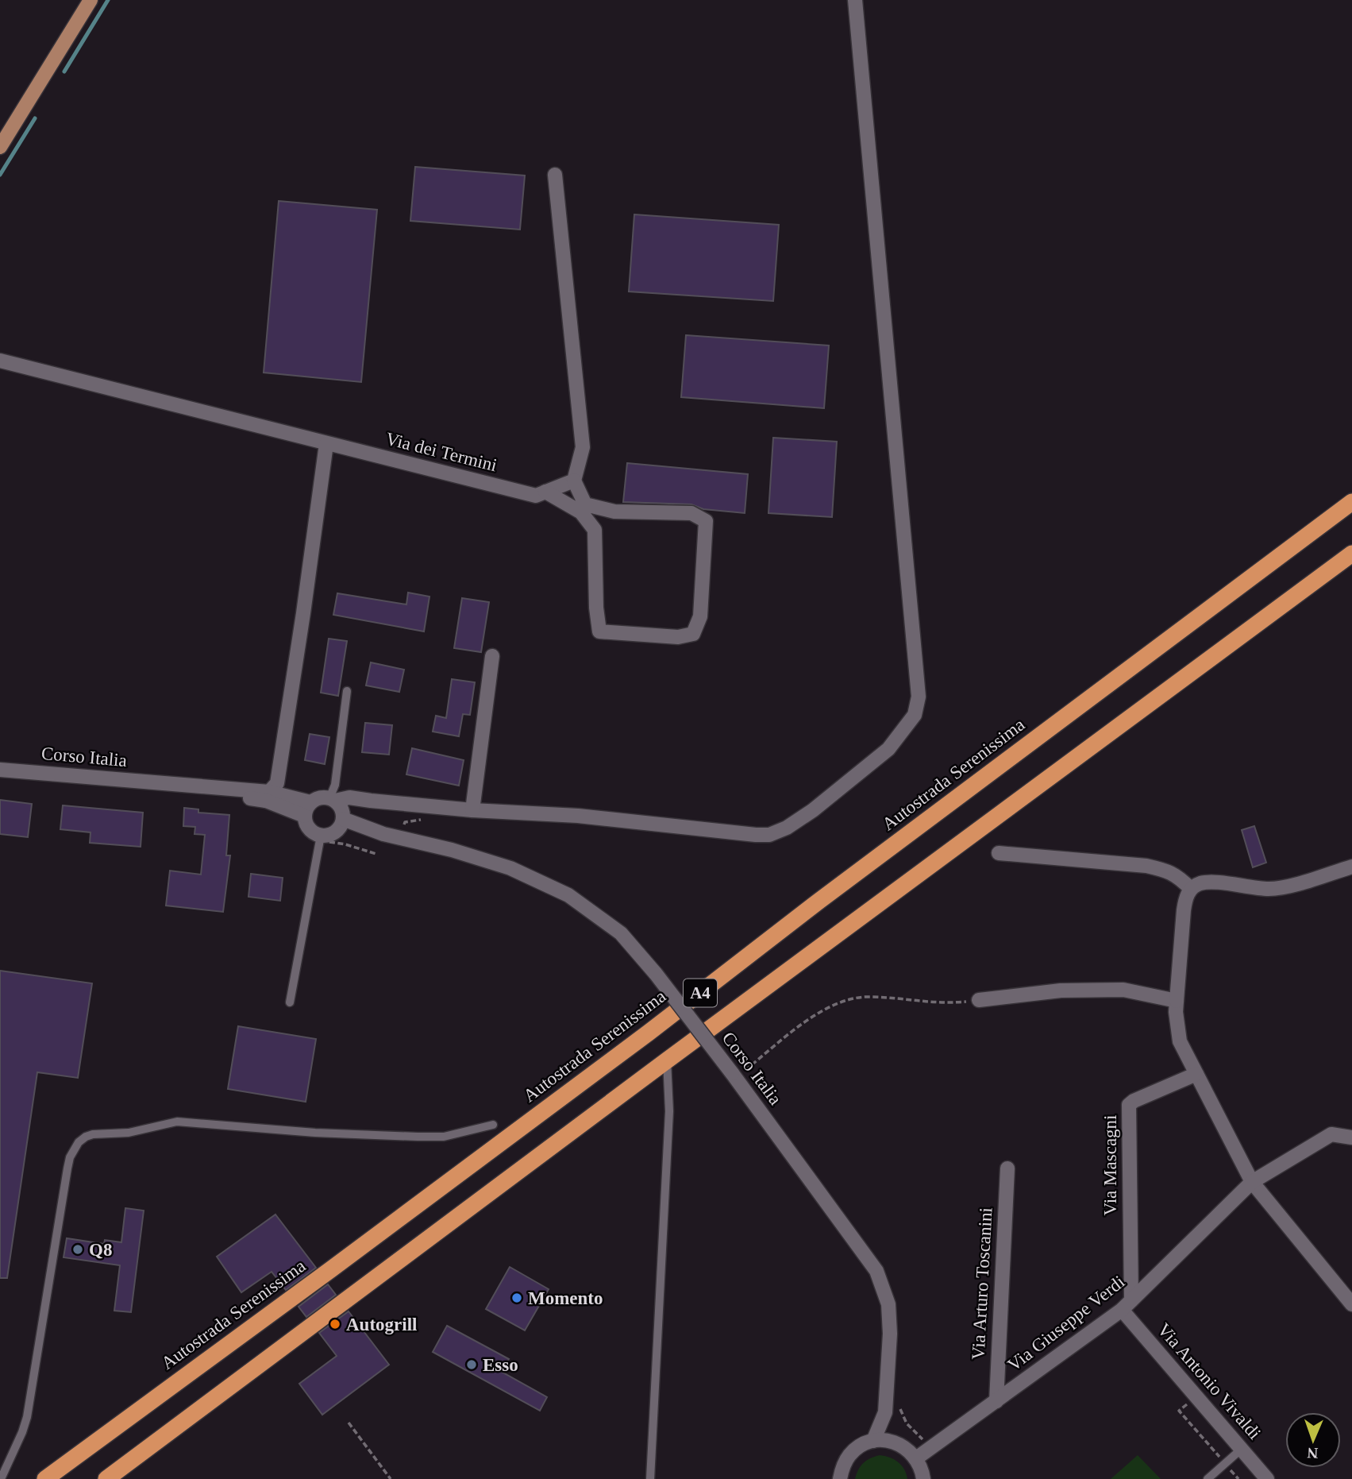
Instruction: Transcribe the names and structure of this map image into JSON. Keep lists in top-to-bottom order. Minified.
{"streets":{"highway":["Autostrada Serenissima","A4"],"street":["Via dei Termini","Corso Italia","Via Mascagni","Via Arturo Toscanini","Via Giuseppe Verdi","Via Antonio Vivaldi"]},"crossings":[["Via Mascagni","Via Giuseppe Verdi"],["Via Mascagni","Via Antonio Vivaldi"],["Via Arturo Toscanini","Via Giuseppe Verdi"],["Via Giuseppe Verdi","Via Antonio Vivaldi"]],"places":["Q8","Momento","Autogrill","Esso"],"north":"bottom"}
